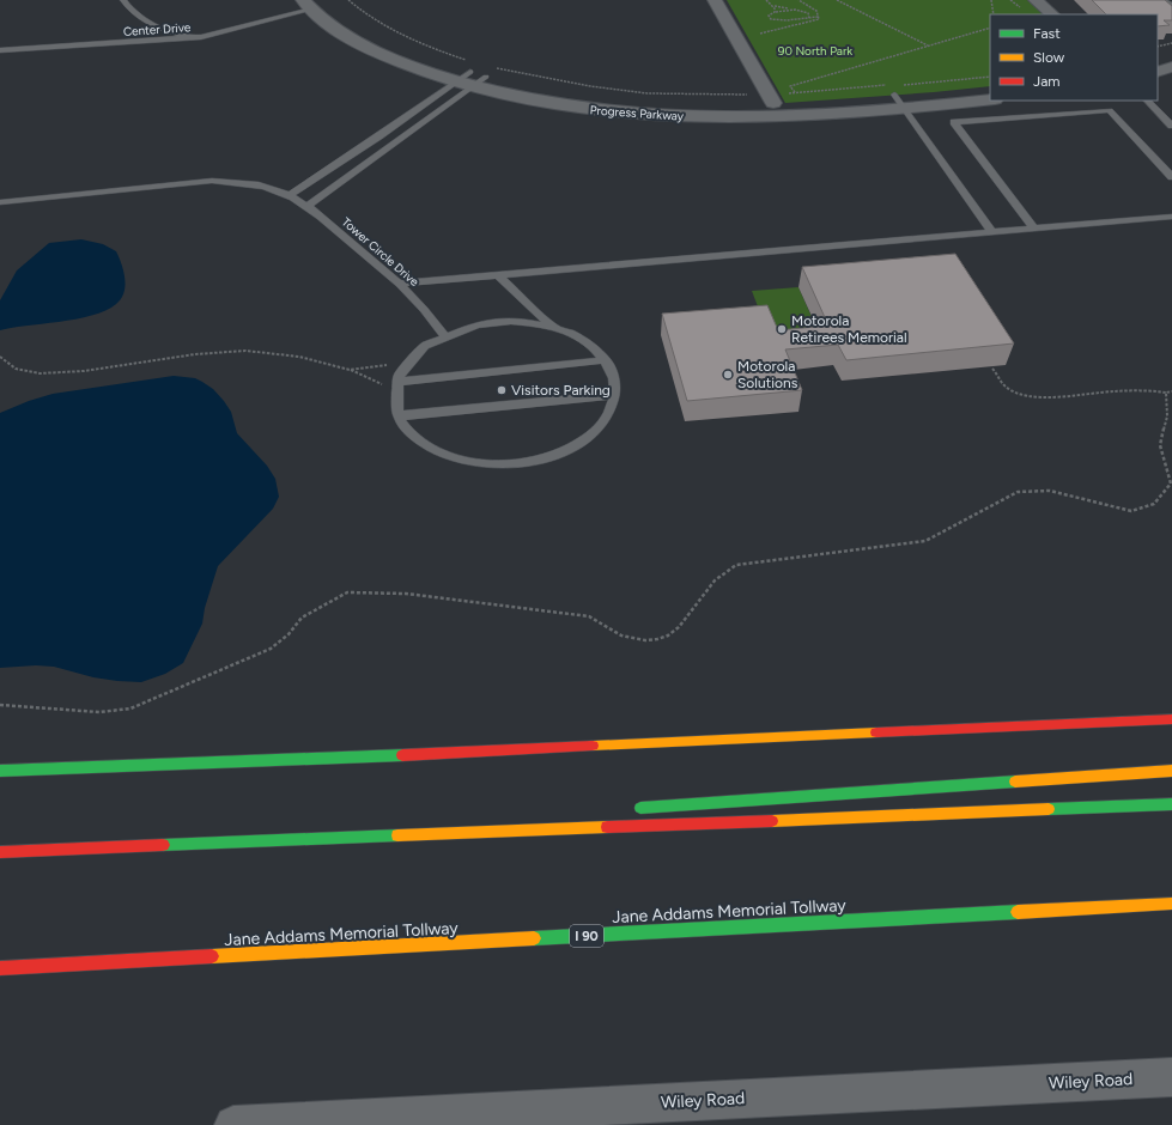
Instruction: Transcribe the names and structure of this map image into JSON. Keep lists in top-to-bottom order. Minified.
{"streets":{"highway":["Jane Addams Memorial Tollway","I 90"],"street":["Progress Parkway","Wiley Road"],"lane":["Center Drive","Tower Circle Drive"]},"crossings":[["Center Drive","Progress Parkway"]],"parks":["90 North Park"],"places":["Motorola Retirees Memorial","Motorola Solutions","Visitors Parking"],"legend":["Fast","Slow","Jam"]}
